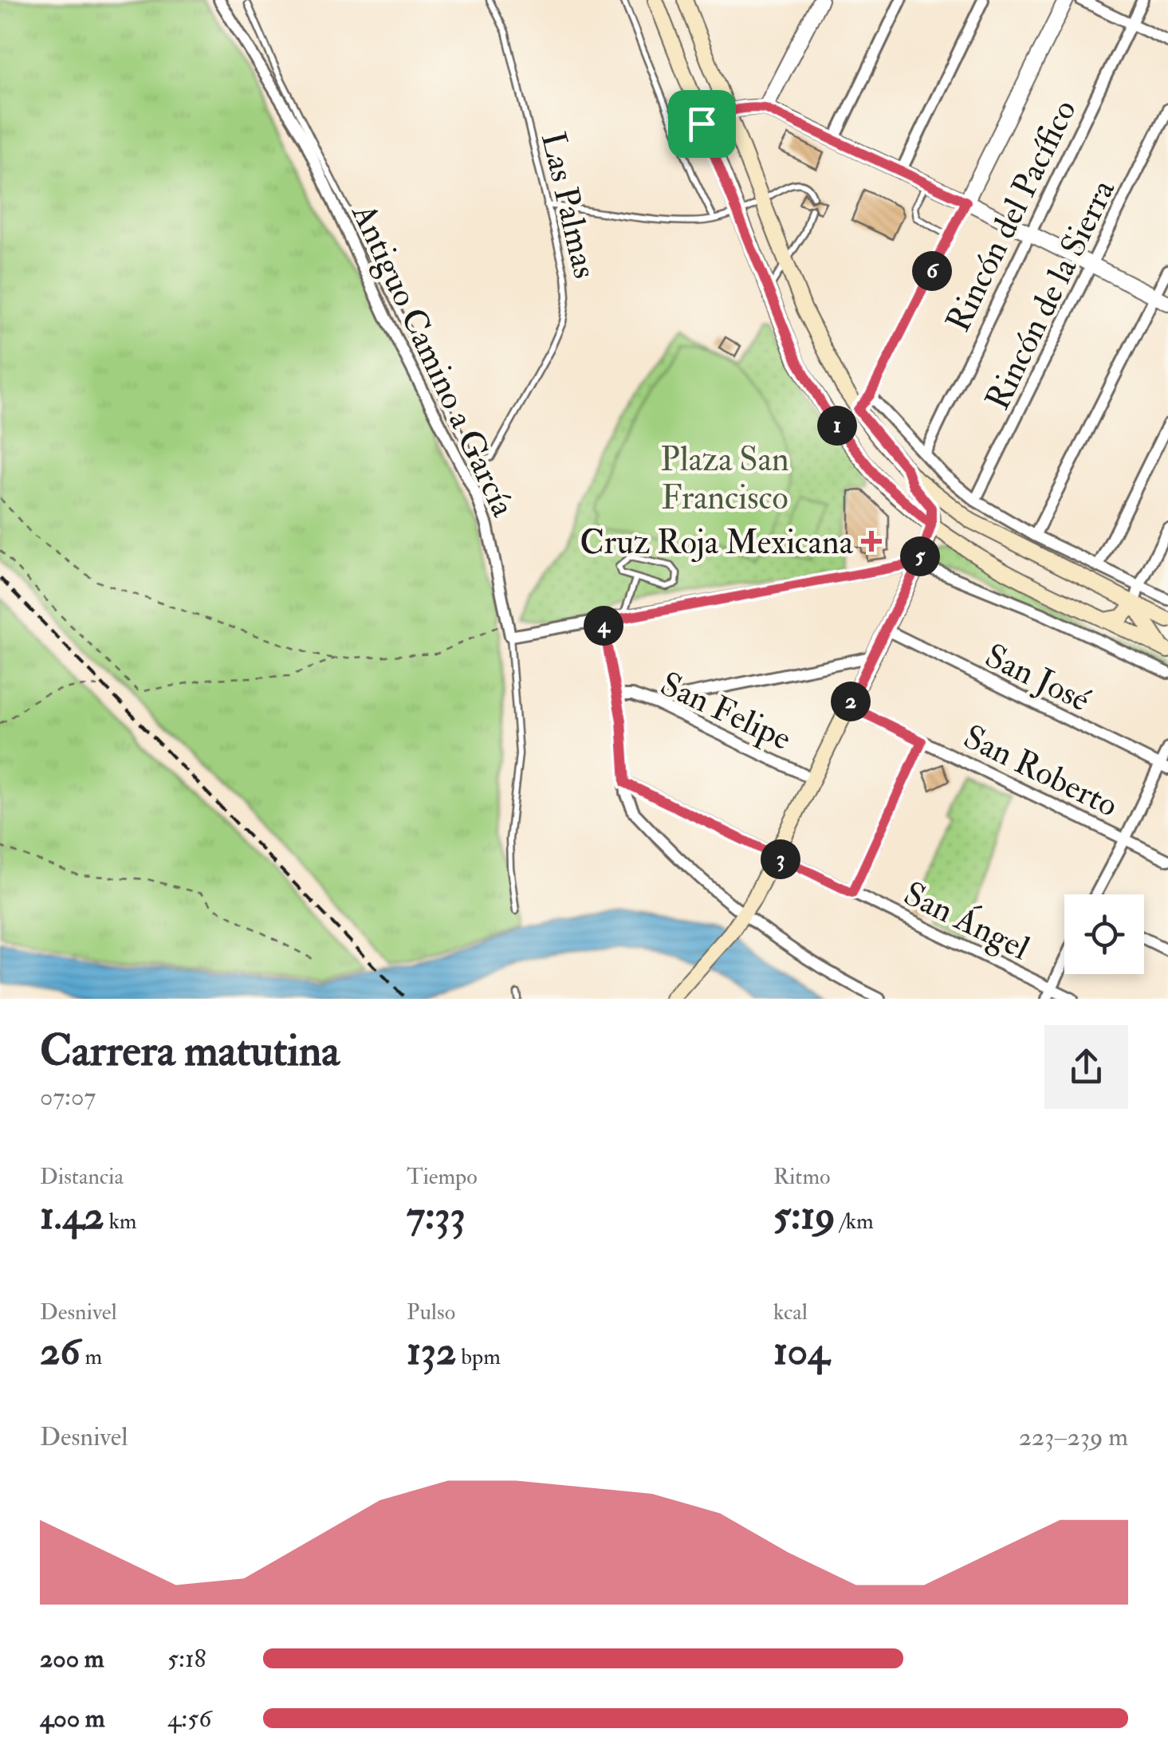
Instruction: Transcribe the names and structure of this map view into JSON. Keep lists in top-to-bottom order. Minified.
{"streets":{"street":["Rincón del Pacífico","Rincón de la Sierra","Antiguo Camino a García","San José","San Felipe","San Roberto","San Ángel"],"lane":["Las Palmas"]},"parks":["Plaza San Francisco"],"places":{"health":["Cruz Roja Mexicana"]},"page":{"pins":["6","1","5","4","2","3"],"heading":["Carrera matutina","07:07"],"stats":[["Distancia","1.42 km"],["Tiempo","7:33"],["Ritmo","5:19 /km"],["Desnivel","26 m"],["Pulso","132 bpm"],["kcal","104"]],"chart":["Desnivel","223–239 m"],"list":[{"name":"200 m","note":"5:18"},{"name":"400 m","note":"4:56"}]}}
